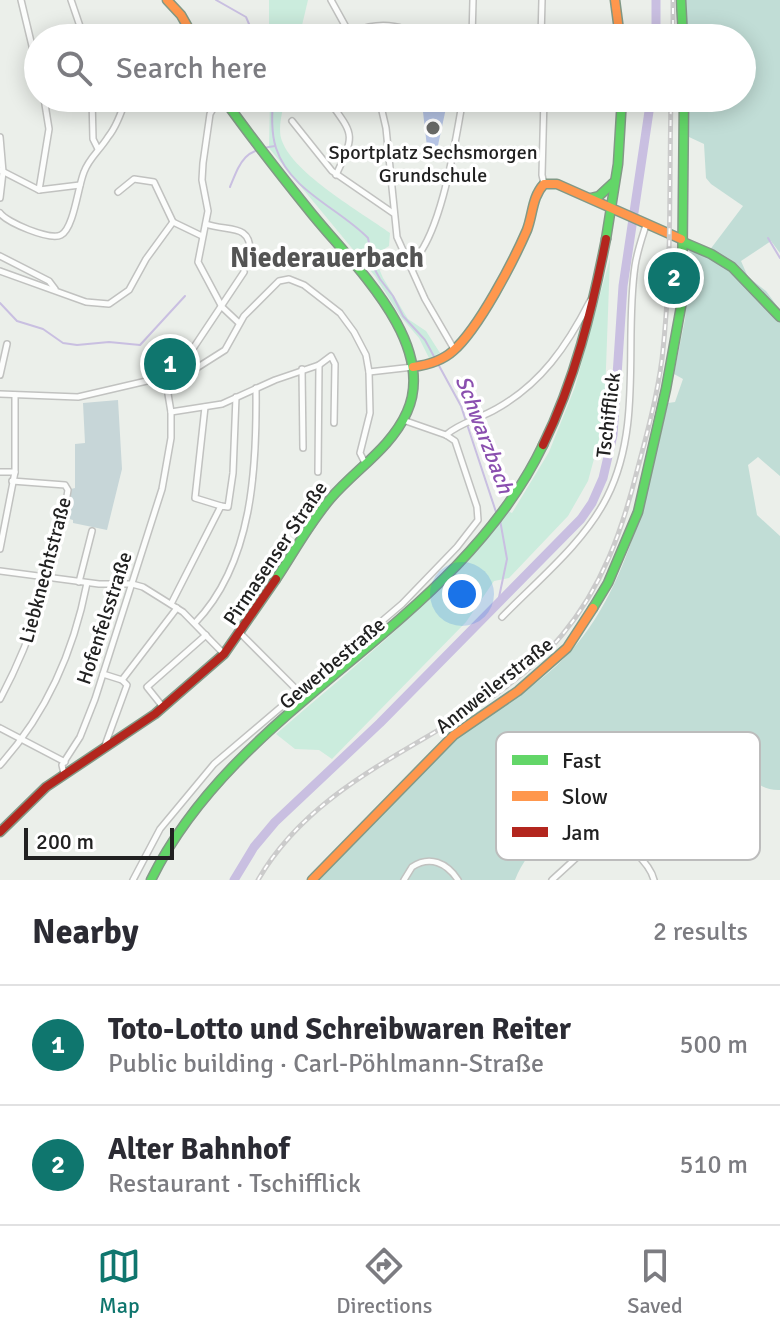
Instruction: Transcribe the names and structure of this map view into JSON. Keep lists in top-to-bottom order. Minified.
{"streets":{"main road":["Pirmasenser Straße","Annweilerstraße"],"street":["Tschifflick","Liebknechtstraße","Hofenfelsstraße","Gewerbestraße"]},"crossings":[["Pirmasenser Straße","Hofenfelsstraße"]],"districts":["Niederauerbach"],"water":["Schwarzbach"],"places":["Sportplatz Sechsmorgen Grundschule"],"legend":["Fast","Slow","Jam"],"scale_bar":"200 m","page":{"search":"Search here","pins":["2","1"],"scale":"200 m","heading":["Nearby","2 results"],"list":[{"mark":"1","name":"Toto-Lotto und Schreibwaren Reiter","note":"Public building · Carl-Pöhlmann-Straße","value":"500 m"},{"mark":"2","name":"Alter Bahnhof","note":"Restaurant · Tschifflick","value":"510 m"}],"nav":["Map","Directions","Saved"]}}
